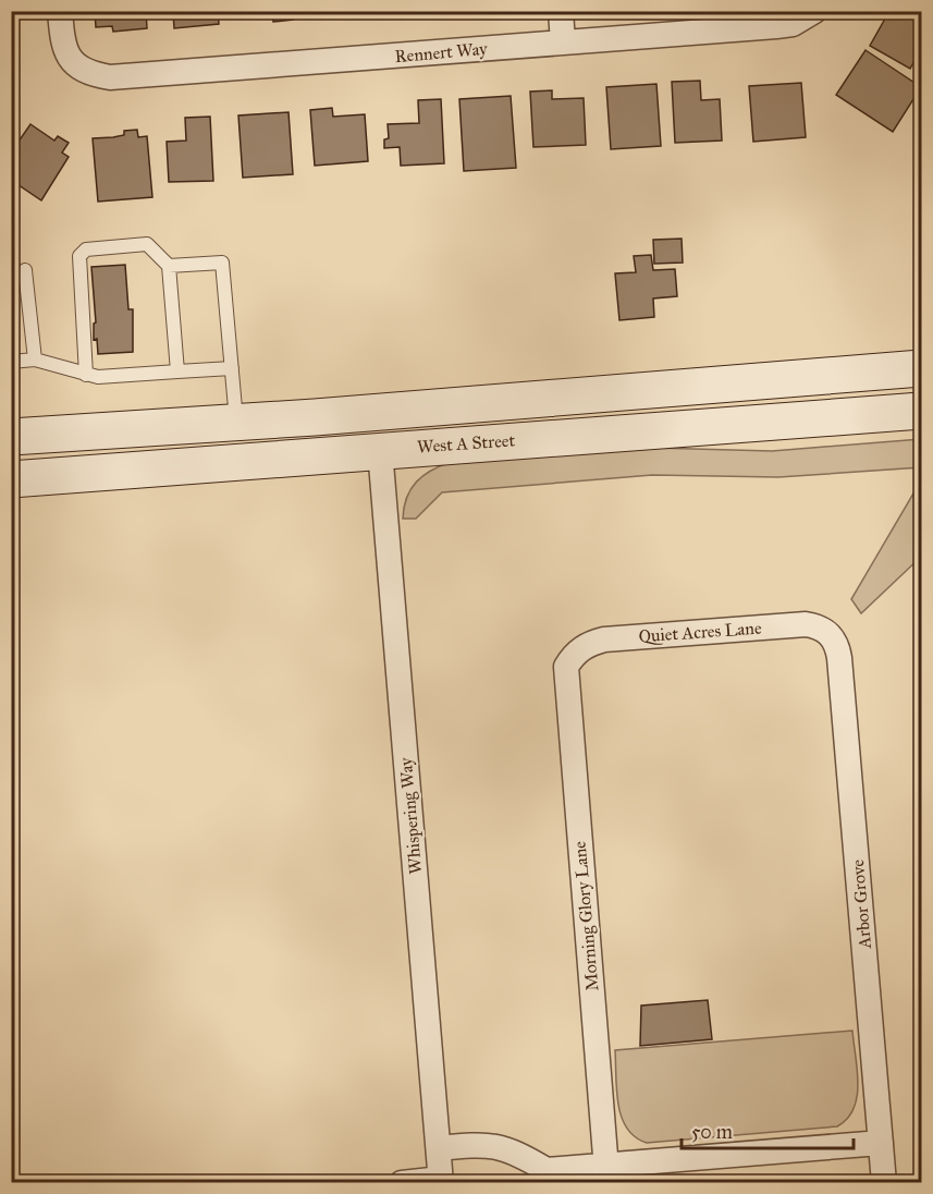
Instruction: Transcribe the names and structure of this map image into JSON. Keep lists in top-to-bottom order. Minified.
{"streets":{"main road":["West A Street"],"street":["Rennert Way","Quiet Acres Lane","Whispering Way","Arbor Grove","Morning Glory Lane"]},"crossings":[["West A Street","Whispering Way"],["Quiet Acres Lane","Arbor Grove"],["Quiet Acres Lane","Morning Glory Lane"]],"scale_bar":"50 m"}
